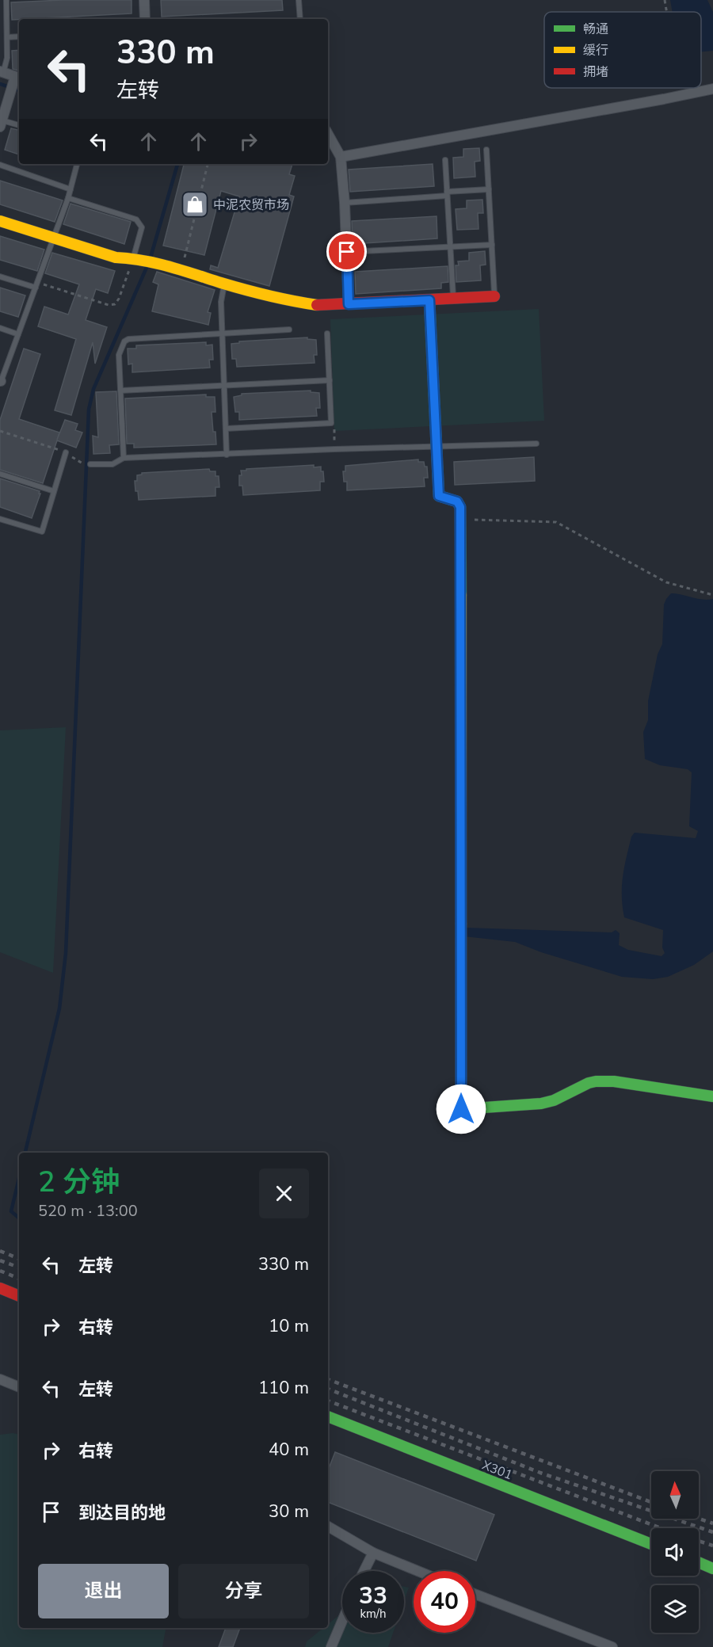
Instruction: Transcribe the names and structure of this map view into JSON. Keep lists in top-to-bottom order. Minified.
{"streets":{"street":["X301"]},"places":{"shop":["中泥农贸市场"]},"legend":["畅通","缓行","拥堵"],"north":"top","page":{"turn":["330 m","左转"],"heading":["2 分钟","520 m · 13:00"],"list":[{"name":"左转","value":"330 m"},{"name":"右转","value":"10 m"},{"name":"左转","value":"110 m"},{"name":"右转","value":"40 m"},{"name":"到达目的地","value":"30 m"}],"buttons":["退出","分享"],"speed":"33 km/h","limit":"40"}}
